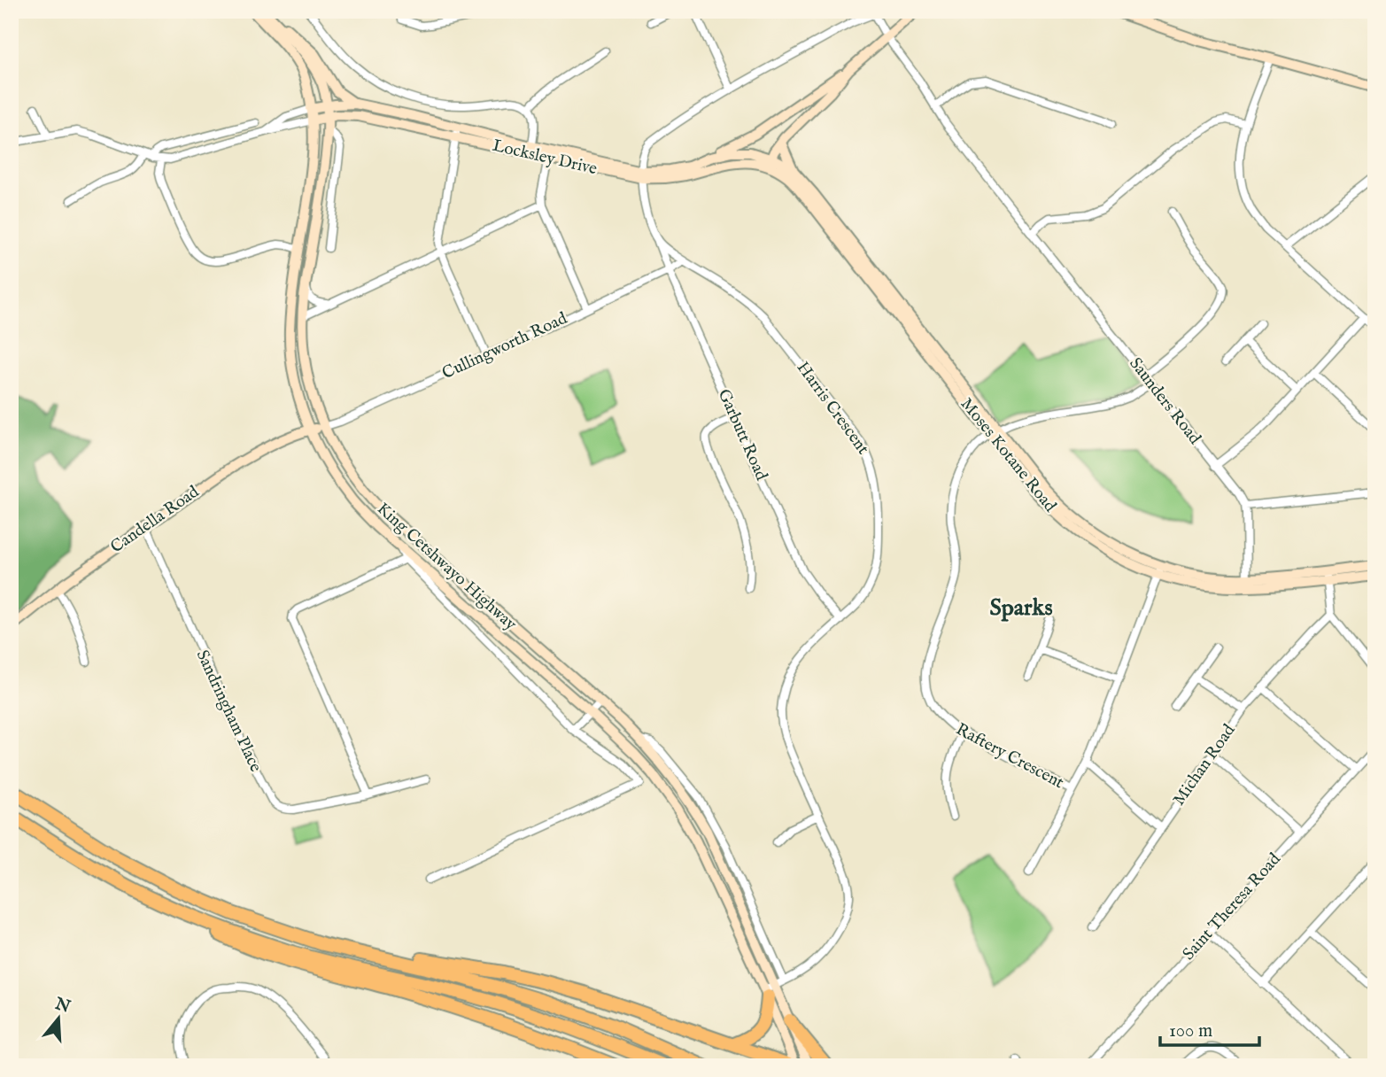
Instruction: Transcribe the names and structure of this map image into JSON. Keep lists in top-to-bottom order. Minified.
{"streets":{"street":["Locksley Drive","Cullingworth Road","Saunders Road","Harris Crescent","Garbutt Road","Moses Kotane Road","Candella Road","King Cetshwayo Highway","Sandringham Place","Raftery Crescent","Michan Road","Saint Theresa Road"]},"crossings":[["Locksley Drive","Moses Kotane Road"],["Locksley Drive","King Cetshwayo Highway"],["Cullingworth Road","Harris Crescent"],["Cullingworth Road","Garbutt Road"],["Cullingworth Road","Candella Road"],["Cullingworth Road","King Cetshwayo Highway"],["Saunders Road","Raftery Crescent"],["Harris Crescent","Garbutt Road"],["Harris Crescent","King Cetshwayo Highway"],["Moses Kotane Road","Raftery Crescent"],["Candella Road","King Cetshwayo Highway"],["Candella Road","Sandringham Place"]],"districts":["Sparks"],"scale_bar":"100 m","north":"top"}
